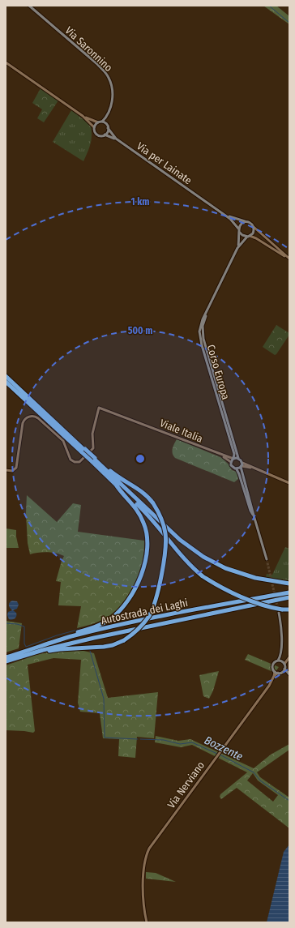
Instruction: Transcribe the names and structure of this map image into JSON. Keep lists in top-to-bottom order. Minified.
{"streets":{"highway":["Autostrada dei Laghi"],"main road":["Via Saronnino","Via per Lainate","Corso Europa"],"street":["Viale Italia","Via Nerviano"]},"crossings":[["Via Saronnino","Via per Lainate"],["Corso Europa","Viale Italia"]],"water":["Bozzente"],"rings":["1 km","500 m"]}
